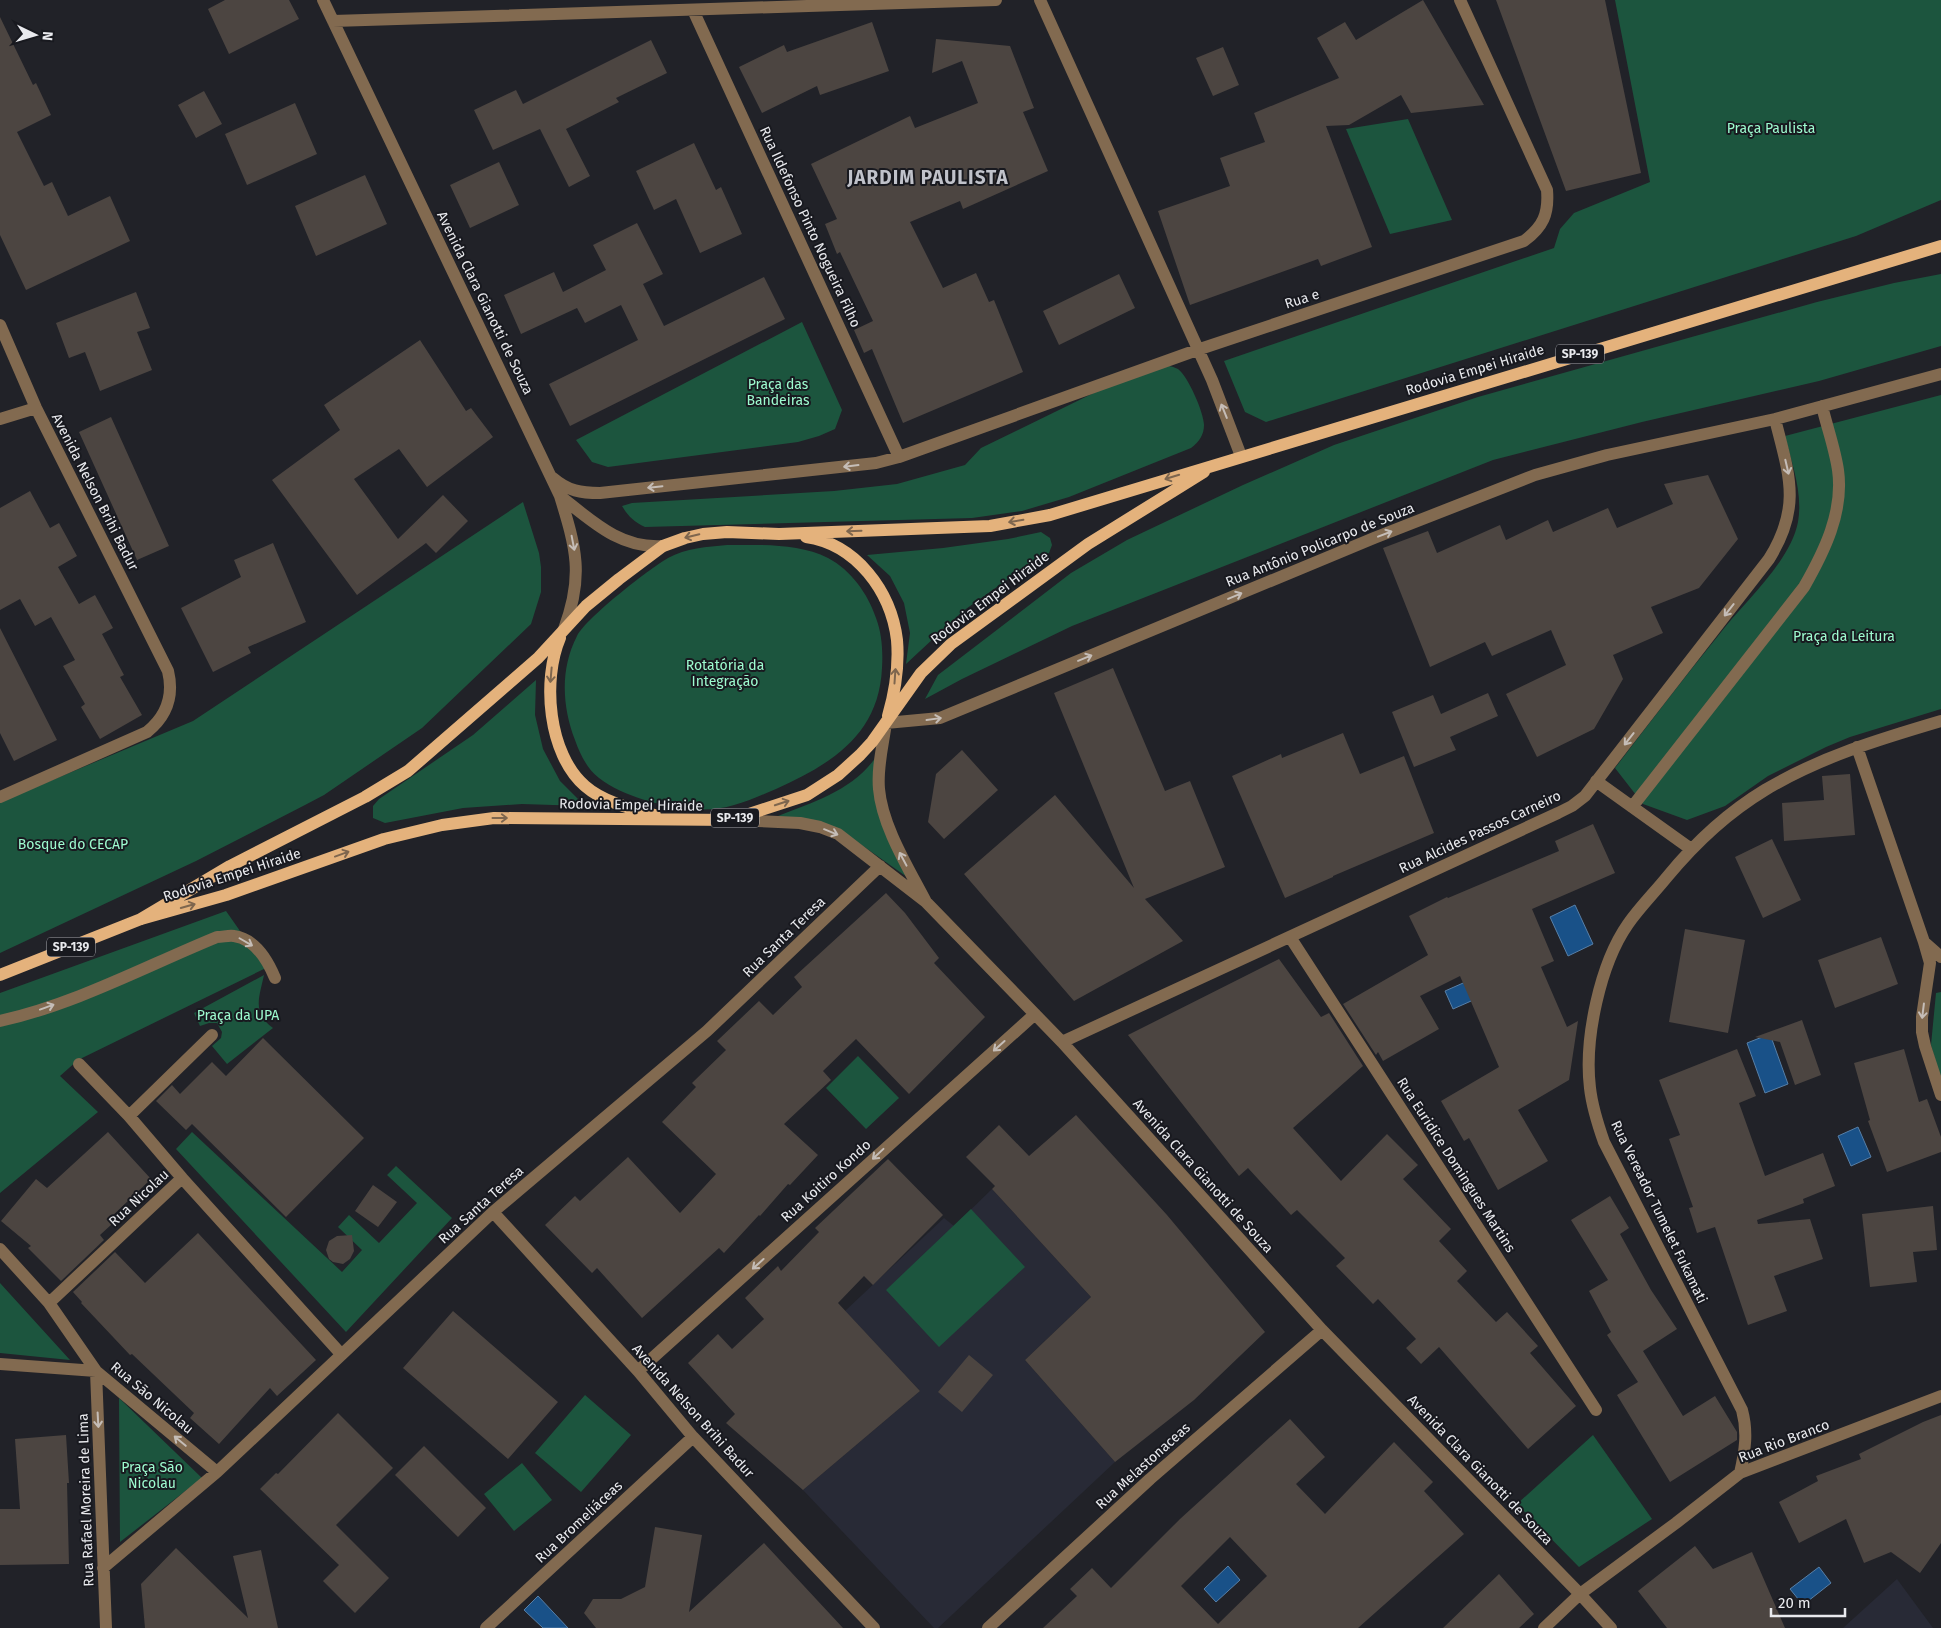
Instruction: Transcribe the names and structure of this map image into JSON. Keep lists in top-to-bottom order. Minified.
{"streets":{"main road":["SP-139","Rodovia Empei Hiraide"],"street":["Rua Ildefonso Pinto Nogueira Filho","Rua e","Avenida Clara Gianotti de Souza","Avenida Nelson Brihi Badur","Rua Antônio Policarpo de Souza","Rua Alcides Passos Carneiro","Rua Santa Teresa","Rua Euridice Domingues Martins","Rua Koitiro Kondo","Rua Nicolau","Rua Vereador Tumelet Fukamati","Rua São Nicolau","Rua Rio Branco","Rua Melastonaceas","Rua Rafael Moreira de Lima","Rua Bromeliáceas"]},"crossings":[["Rua Ildefonso Pinto Nogueira Filho","Rua e"],["Rua e","Avenida Clara Gianotti de Souza"],["Avenida Clara Gianotti de Souza","Rodovia Empei Hiraide"],["Avenida Clara Gianotti de Souza","Rua Alcides Passos Carneiro"],["Avenida Clara Gianotti de Souza","Rua Santa Teresa"],["Avenida Clara Gianotti de Souza","Rua Koitiro Kondo"],["Avenida Clara Gianotti de Souza","Rua Rio Branco"],["Avenida Clara Gianotti de Souza","Rua Melastonaceas"],["Rodovia Empei Hiraide","Rua Antônio Policarpo de Souza"],["Avenida Nelson Brihi Badur","Rua Santa Teresa"],["Avenida Nelson Brihi Badur","Rua Koitiro Kondo"],["Avenida Nelson Brihi Badur","Rua Bromeliáceas"],["Rua Antônio Policarpo de Souza","Rua Alcides Passos Carneiro"],["Rua Alcides Passos Carneiro","Rua Euridice Domingues Martins"],["Rua Santa Teresa","Rua Nicolau"],["Rua Santa Teresa","Rua São Nicolau"],["Rua Santa Teresa","Rua Rafael Moreira de Lima"],["Rua Vereador Tumelet Fukamati","Rua Rio Branco"],["Rua São Nicolau","Rua Rafael Moreira de Lima"]],"one_way":["Rua Antônio Policarpo de Souza","Rua Koitiro Kondo","Rua São Nicolau","Rua Rafael Moreira de Lima"],"districts":["JARDIM PAULISTA"],"parks":["Praça Paulista","Praça das Bandeiras","Praça da Leitura","Rotatória da Integração","Bosque do CECAP","Praça da UPA","Praça São Nicolau"],"scale_bar":"20 m","north":"right"}
